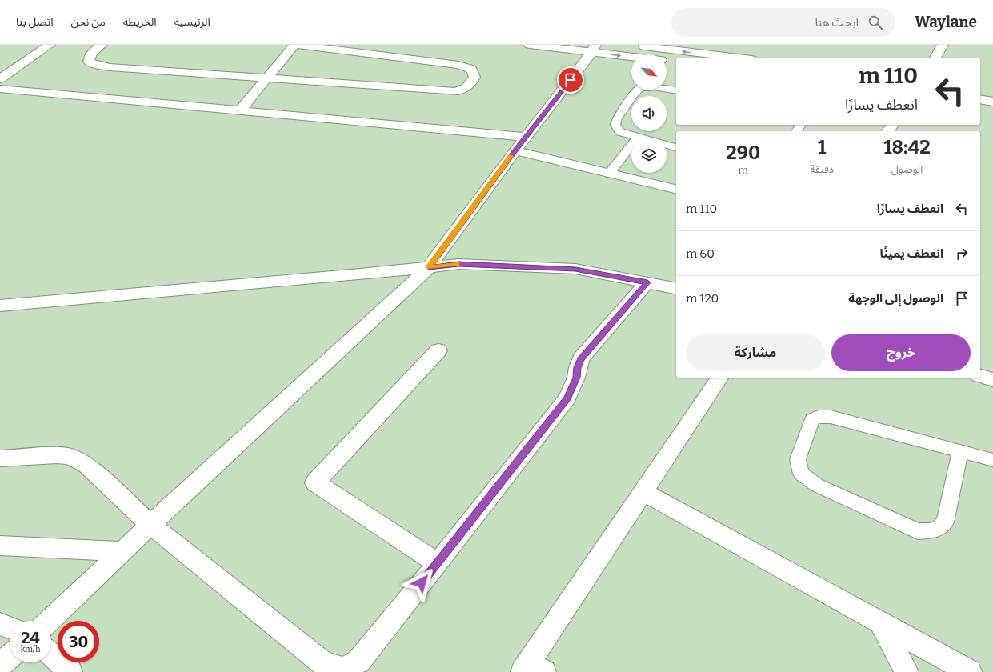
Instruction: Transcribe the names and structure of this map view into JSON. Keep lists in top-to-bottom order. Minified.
{"north":"bottom right","page":{"header":"Waylane","search":"ابحث هنا","nav":["الرئيسية","الخريطة","من نحن","اتصل بنا"],"turn":["110 m","انعطف يسارًا"],"eta":["18:42","الوصول","1","دقيقة","290","m"],"list":[{"name":"انعطف يسارًا","value":"110 m"},{"name":"انعطف يمينًا","value":"60 m"},{"name":"الوصول إلى الوجهة","value":"120 m"}],"buttons":["خروج","مشاركة"],"speed":"24 km/h","limit":"30"}}
